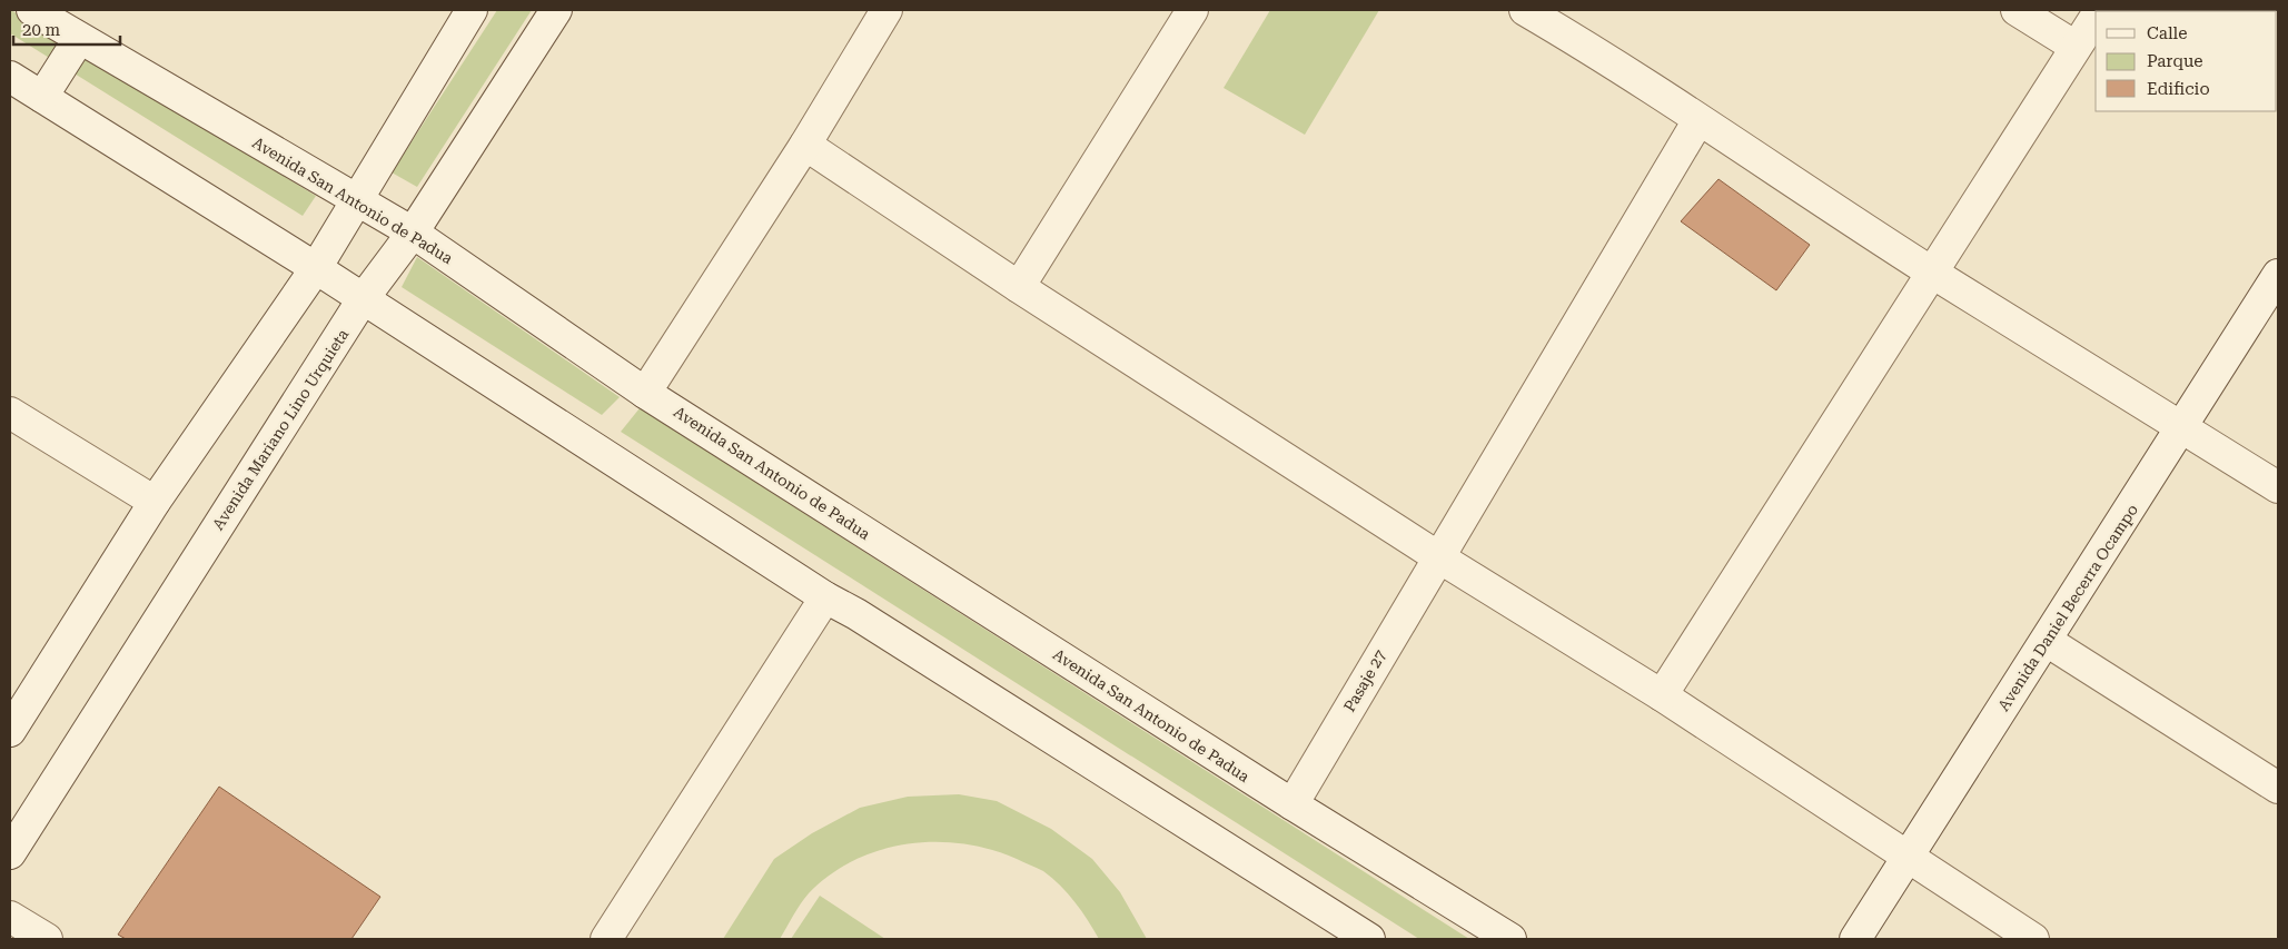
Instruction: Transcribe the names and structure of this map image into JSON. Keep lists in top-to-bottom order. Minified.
{"streets":{"street":["Avenida San Antonio de Padua","Avenida Mariano Lino Urquieta","Avenida Daniel Becerra Ocampo","Pasaje 27"]},"crossings":[["Avenida San Antonio de Padua","Avenida Mariano Lino Urquieta"],["Avenida San Antonio de Padua","Pasaje 27"]],"legend":["Calle","Parque","Edificio"],"scale_bar":"20 m"}
